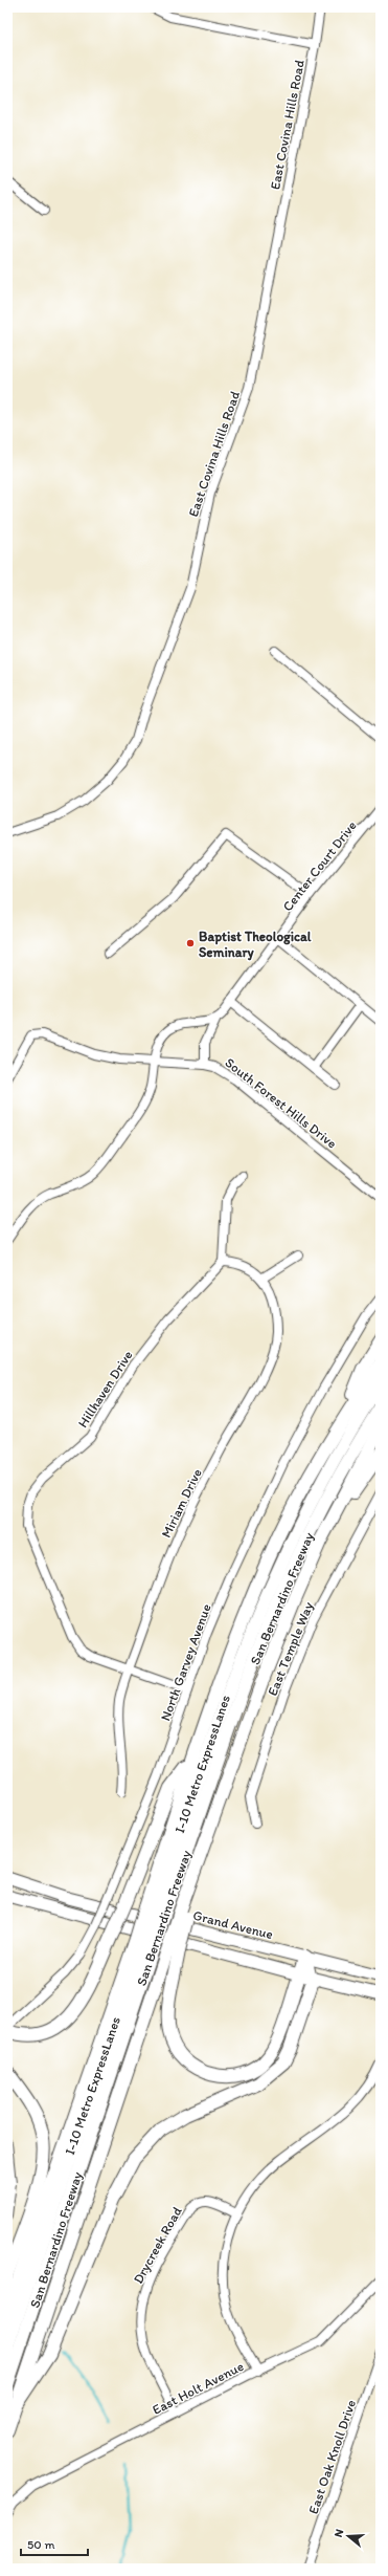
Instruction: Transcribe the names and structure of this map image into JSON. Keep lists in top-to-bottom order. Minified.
{"streets":{"highway":["San Bernardino Freeway","I-10 Metro ExpressLanes"],"main road":["Grand Avenue"],"street":["East Covina Hills Road","Center Court Drive","South Forest Hills Drive","Hillhaven Drive","Miriam Drive","East Temple Way","North Garvey Avenue","Drycreek Road","East Holt Avenue","East Oak Knoll Drive"]},"crossings":[["Center Court Drive","South Forest Hills Drive"],["Hillhaven Drive","Miriam Drive"],["Hillhaven Drive","North Garvey Avenue"],["San Bernardino Freeway","I-10 Metro ExpressLanes"],["Drycreek Road","East Holt Avenue"]],"places":["Baptist Theological Seminary"],"scale_bar":"50 m","north":"left"}
